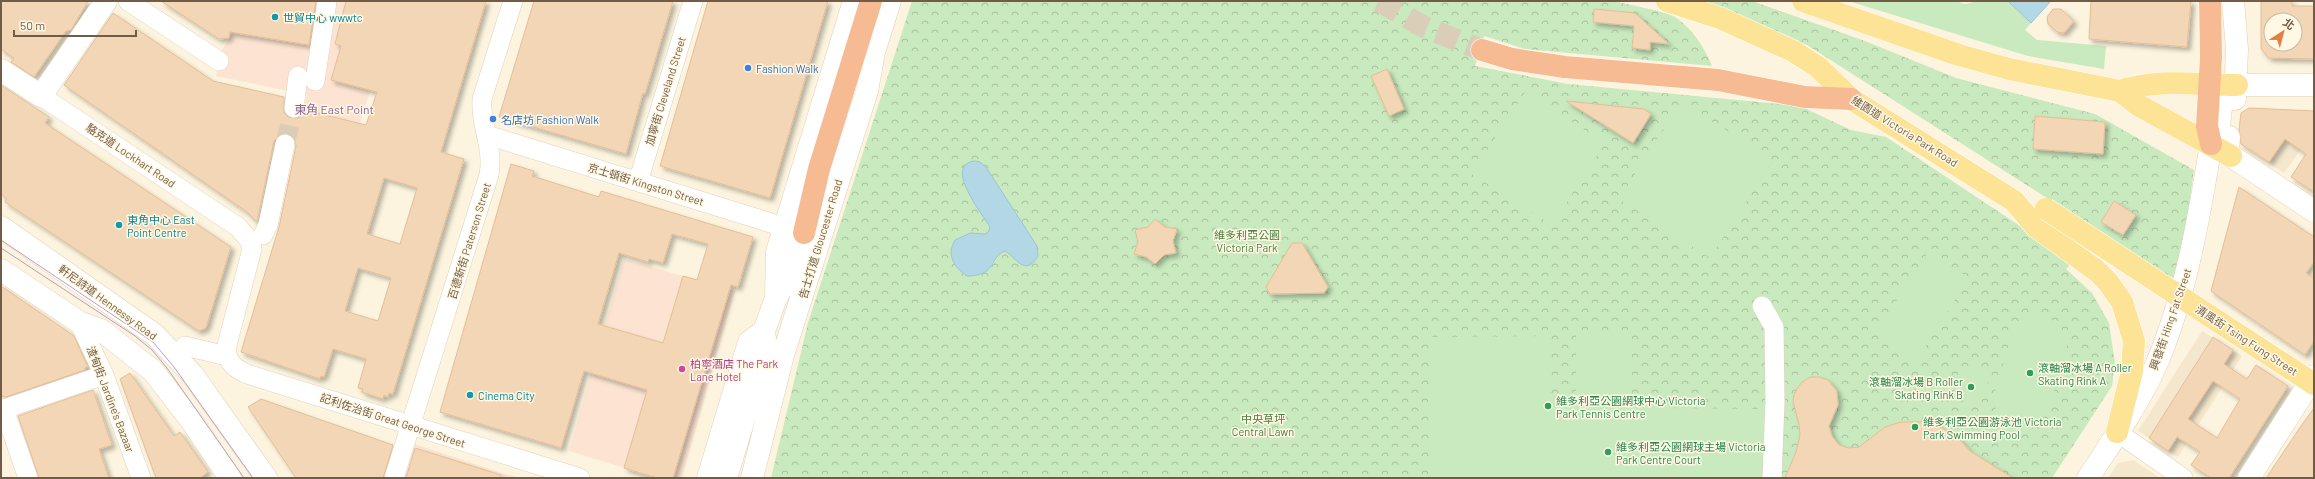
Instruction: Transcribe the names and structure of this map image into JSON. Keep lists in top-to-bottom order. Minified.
{"streets":{"main road":["維園道 Victoria Park Road","駱克道 Lockhart Road","告士打道 Gloucester Road","軒尼詩道 Hennessy Road","興發街 Hing Fat Street","清風街 Tsing Fung Street"],"street":["加寧街 Cleveland Street","京士頓街 Kingston Street","百德新街 Paterson Street","渣甸街 Jardine's Bazaar","記利佐治街 Great George Street"]},"crossings":[["加寧街 Cleveland Street","京士頓街 Kingston Street"],["駱克道 Lockhart Road","記利佐治街 Great George Street"],["京士頓街 Kingston Street","告士打道 Gloucester Road"],["京士頓街 Kingston Street","百德新街 Paterson Street"],["百德新街 Paterson Street","記利佐治街 Great George Street"],["興發街 Hing Fat Street","清風街 Tsing Fung Street"]],"districts":["東角 East Point"],"parks":["維多利亞公園 Victoria Park","中央草坪 Central Lawn"],"places":["世貿中心 wwwtc","Fashion Walk","名店坊 Fashion Walk","東角中心 East Point Centre","柏寧酒店 The Park Lane Hotel","滾軸溜冰場 A Roller Skating Rink A","滾軸溜冰場 B Roller Skating Rink B","Cinema City","維多利亞公園網球中心 Victoria Park Tennis Centre","維多利亞公園游泳池 Victoria Park Swimming Pool","維多利亞公園網球主場 Victoria Park Centre Court"],"scale_bar":"50 m","north":"top right"}
